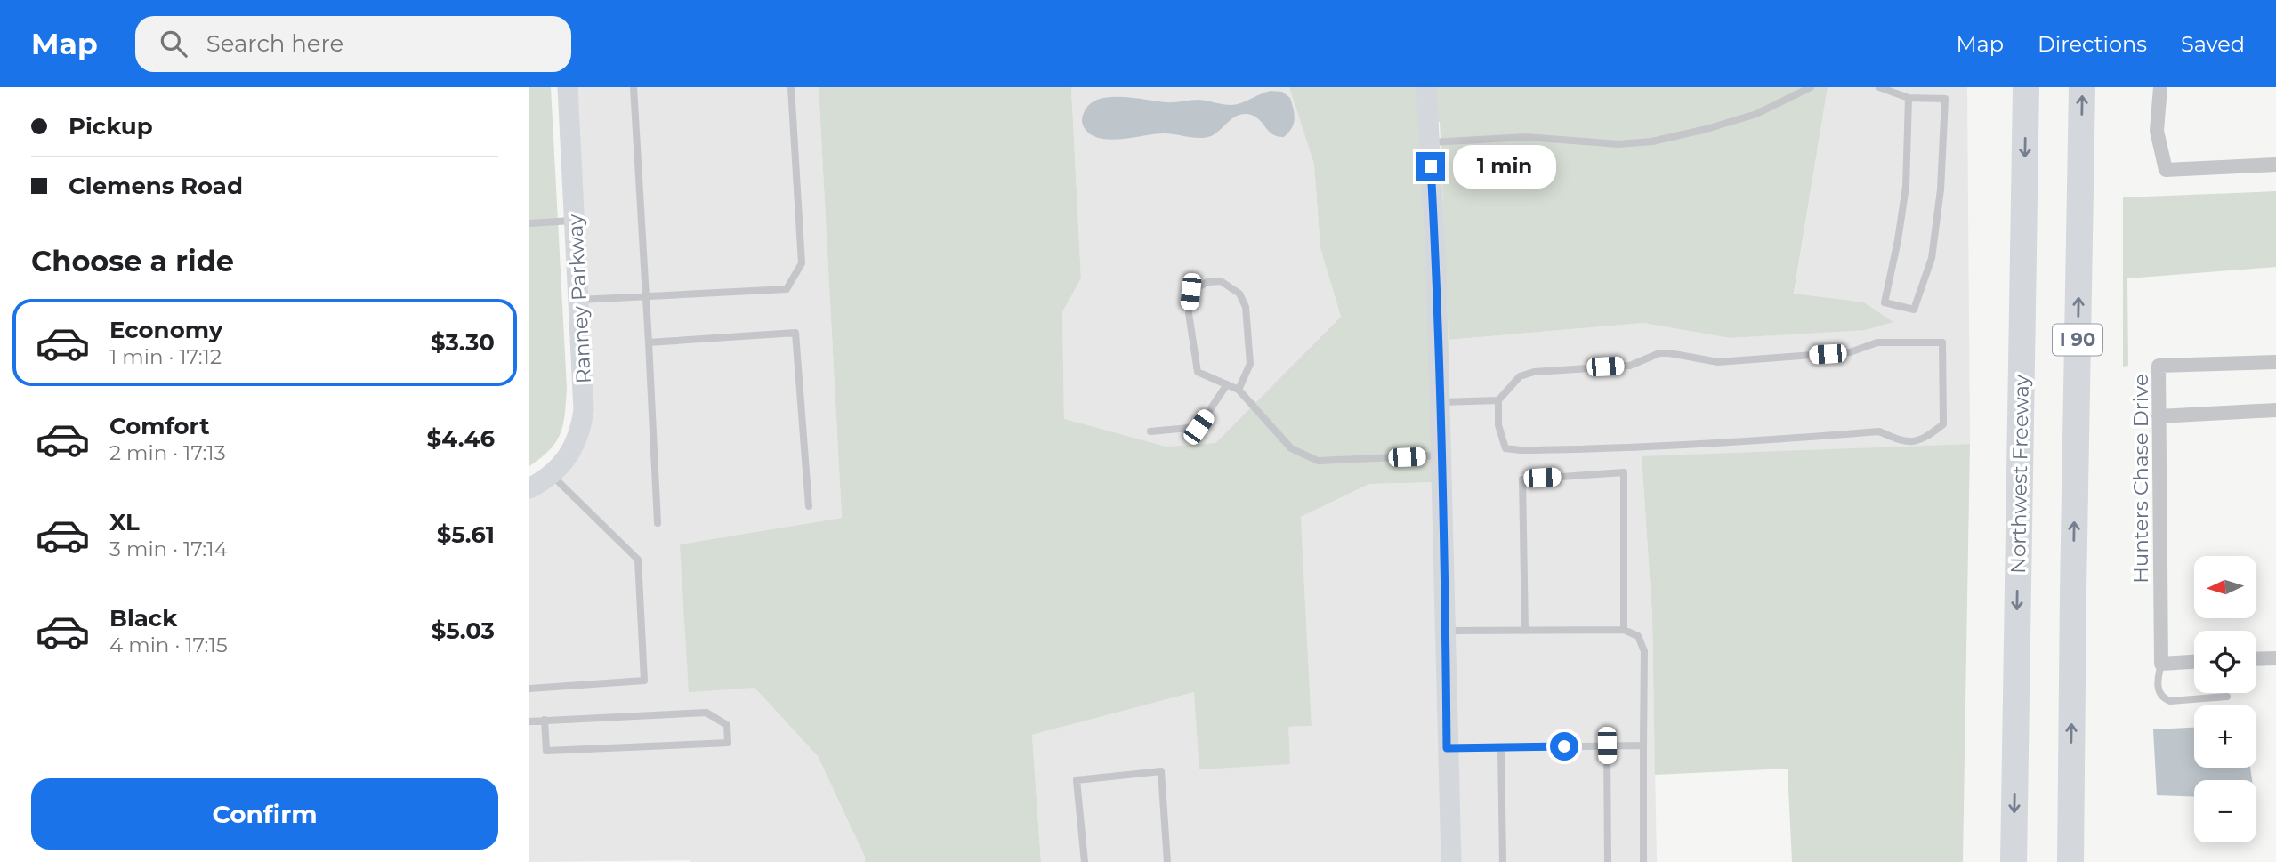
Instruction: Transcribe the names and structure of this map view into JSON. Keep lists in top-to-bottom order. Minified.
{"streets":{"highway":["I 90","Northwest Freeway"],"street":["Ranney Parkway","Hunters Chase Drive"]},"north":"left","page":{"header":"Map","search":"Search here","nav":["Map","Directions","Saved"],"banner":["Pickup","Clemens Road"],"bubble":"1 min","heading":"Choose a ride","list":[{"name":"Economy","note":"1 min · 17:12","value":"$3.30"},{"name":"Comfort","note":"2 min · 17:13","value":"$4.46"},{"name":"XL","note":"3 min · 17:14","value":"$5.61"},{"name":"Black","note":"4 min · 17:15","value":"$5.03"}],"map_buttons":["+","−"],"buttons":"Confirm"}}
